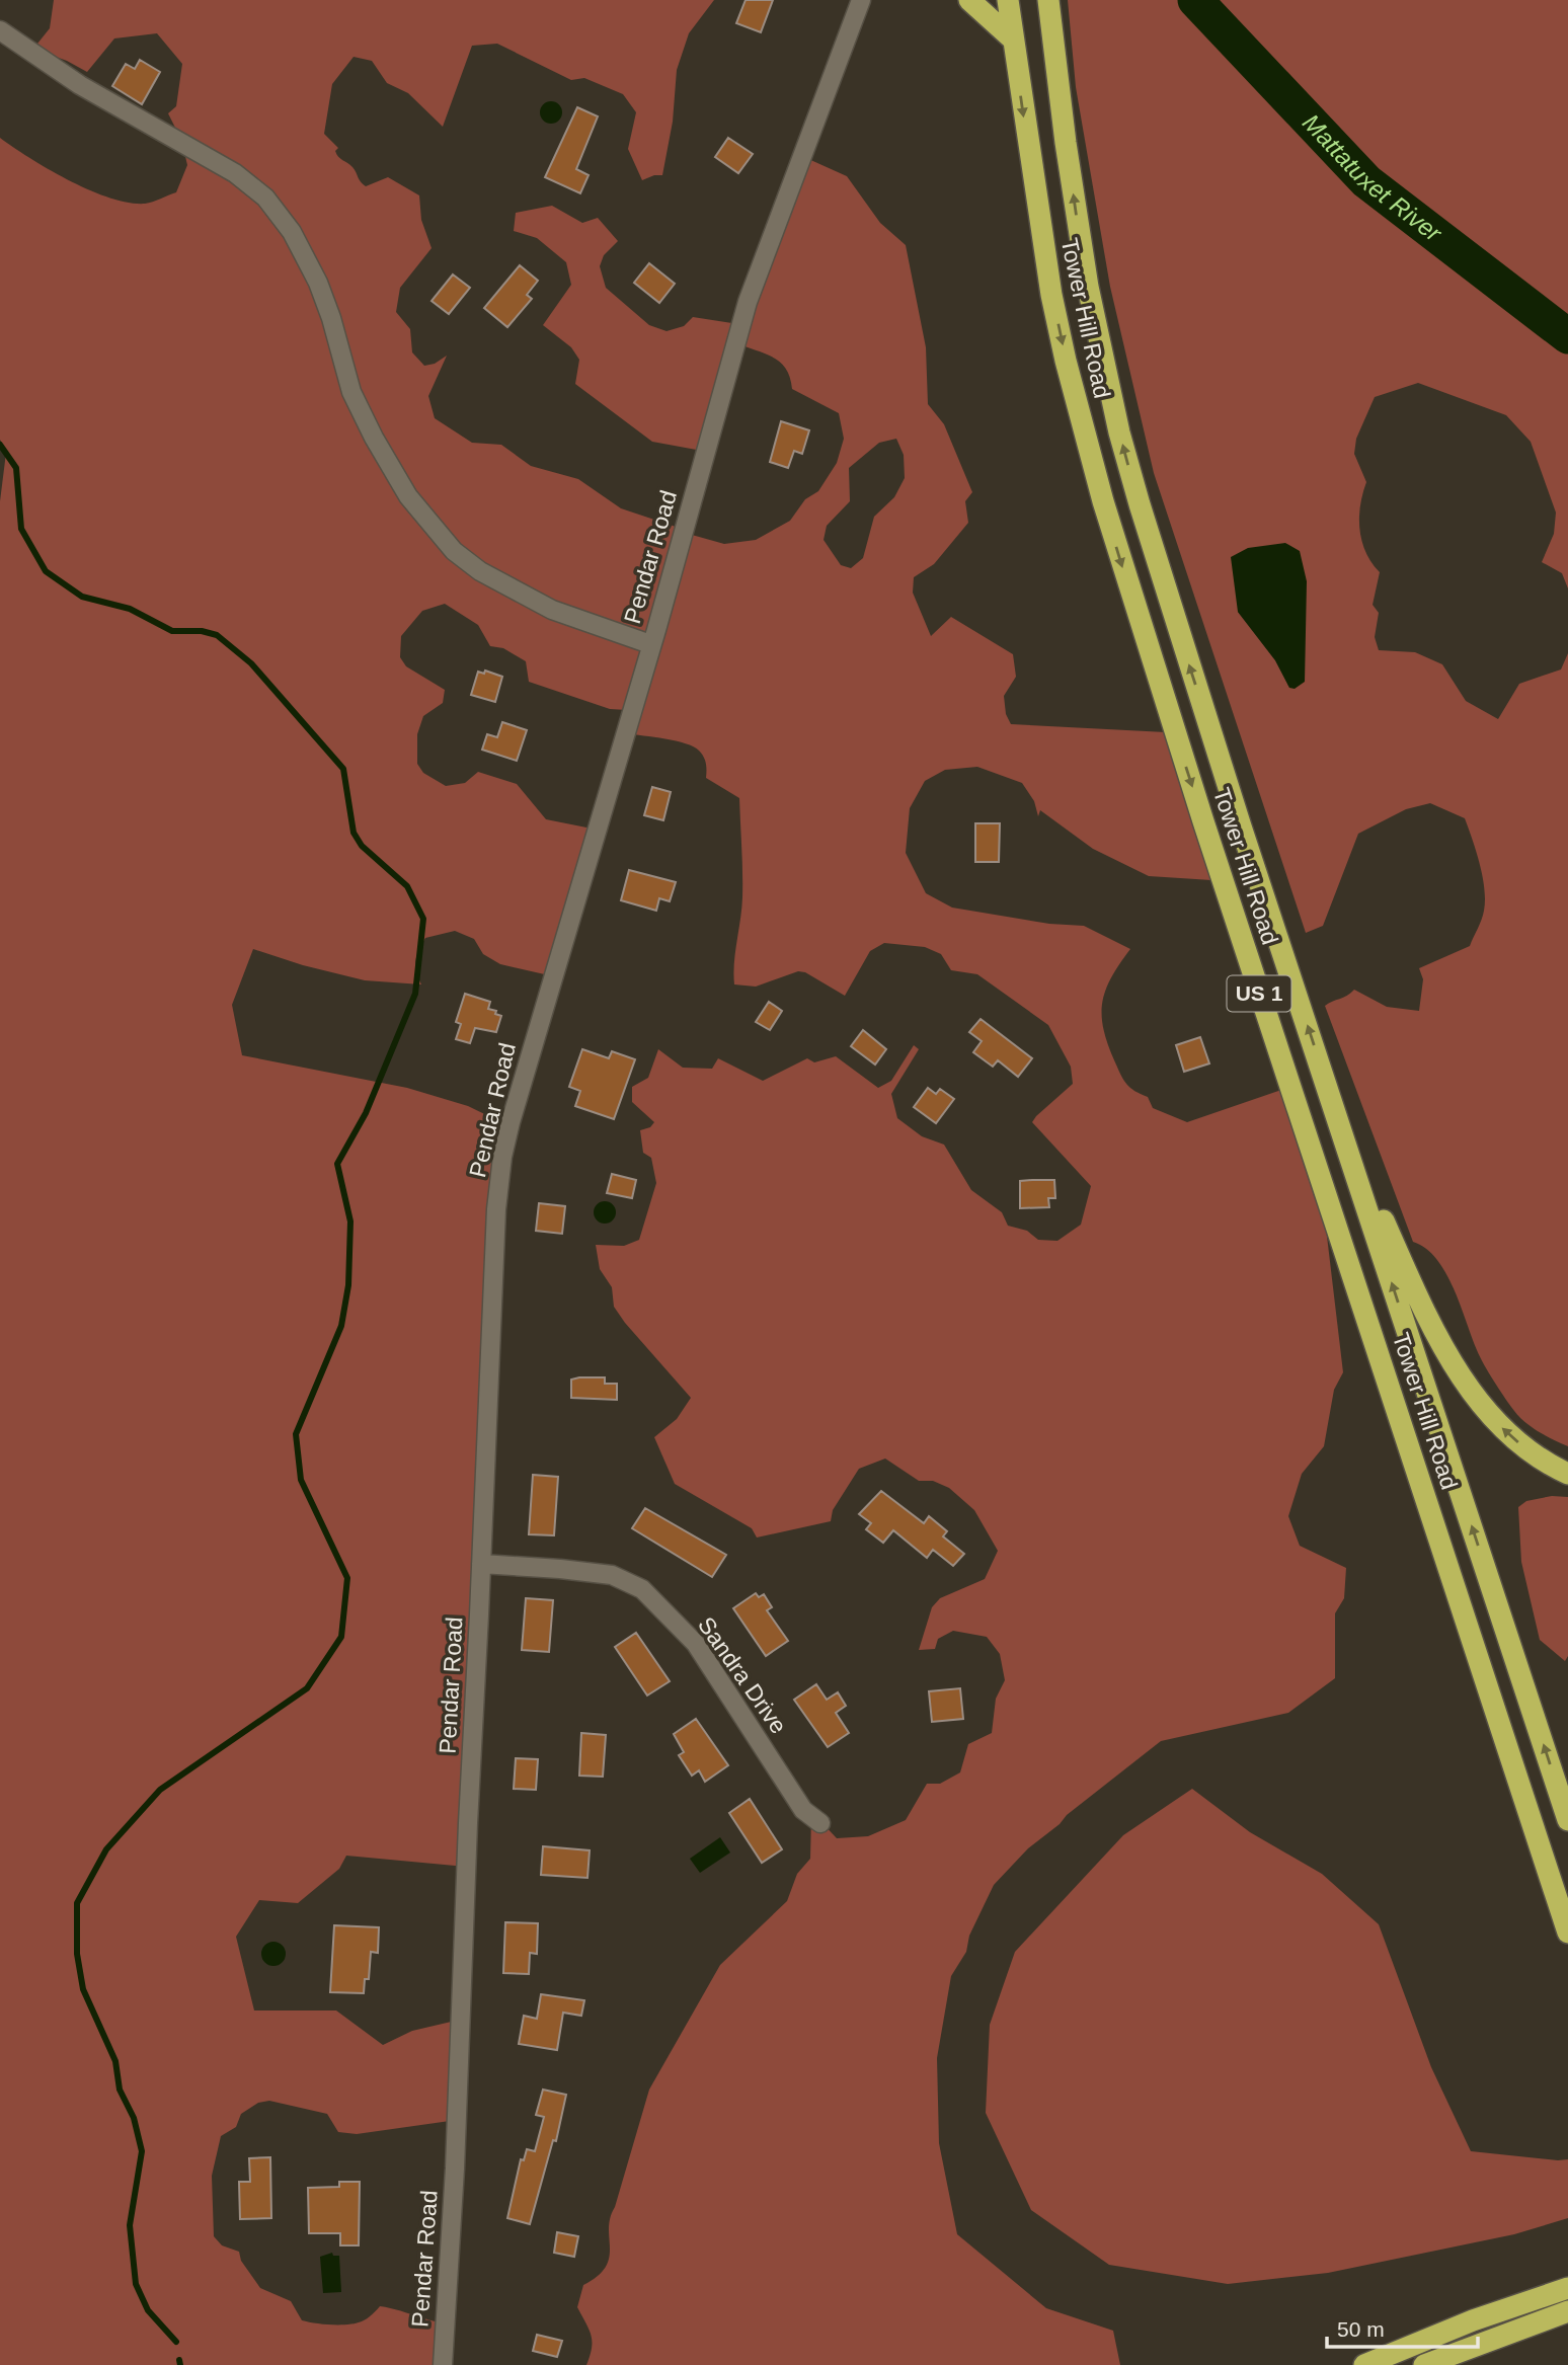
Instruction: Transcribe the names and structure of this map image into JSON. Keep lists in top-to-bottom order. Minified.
{"streets":{"highway":["Tower Hill Road","US 1"],"street":["Pendar Road","Sandra Drive"]},"crossings":[["Pendar Road","Sandra Drive"]],"water":["Mattatuxet River"],"scale_bar":"50 m"}
